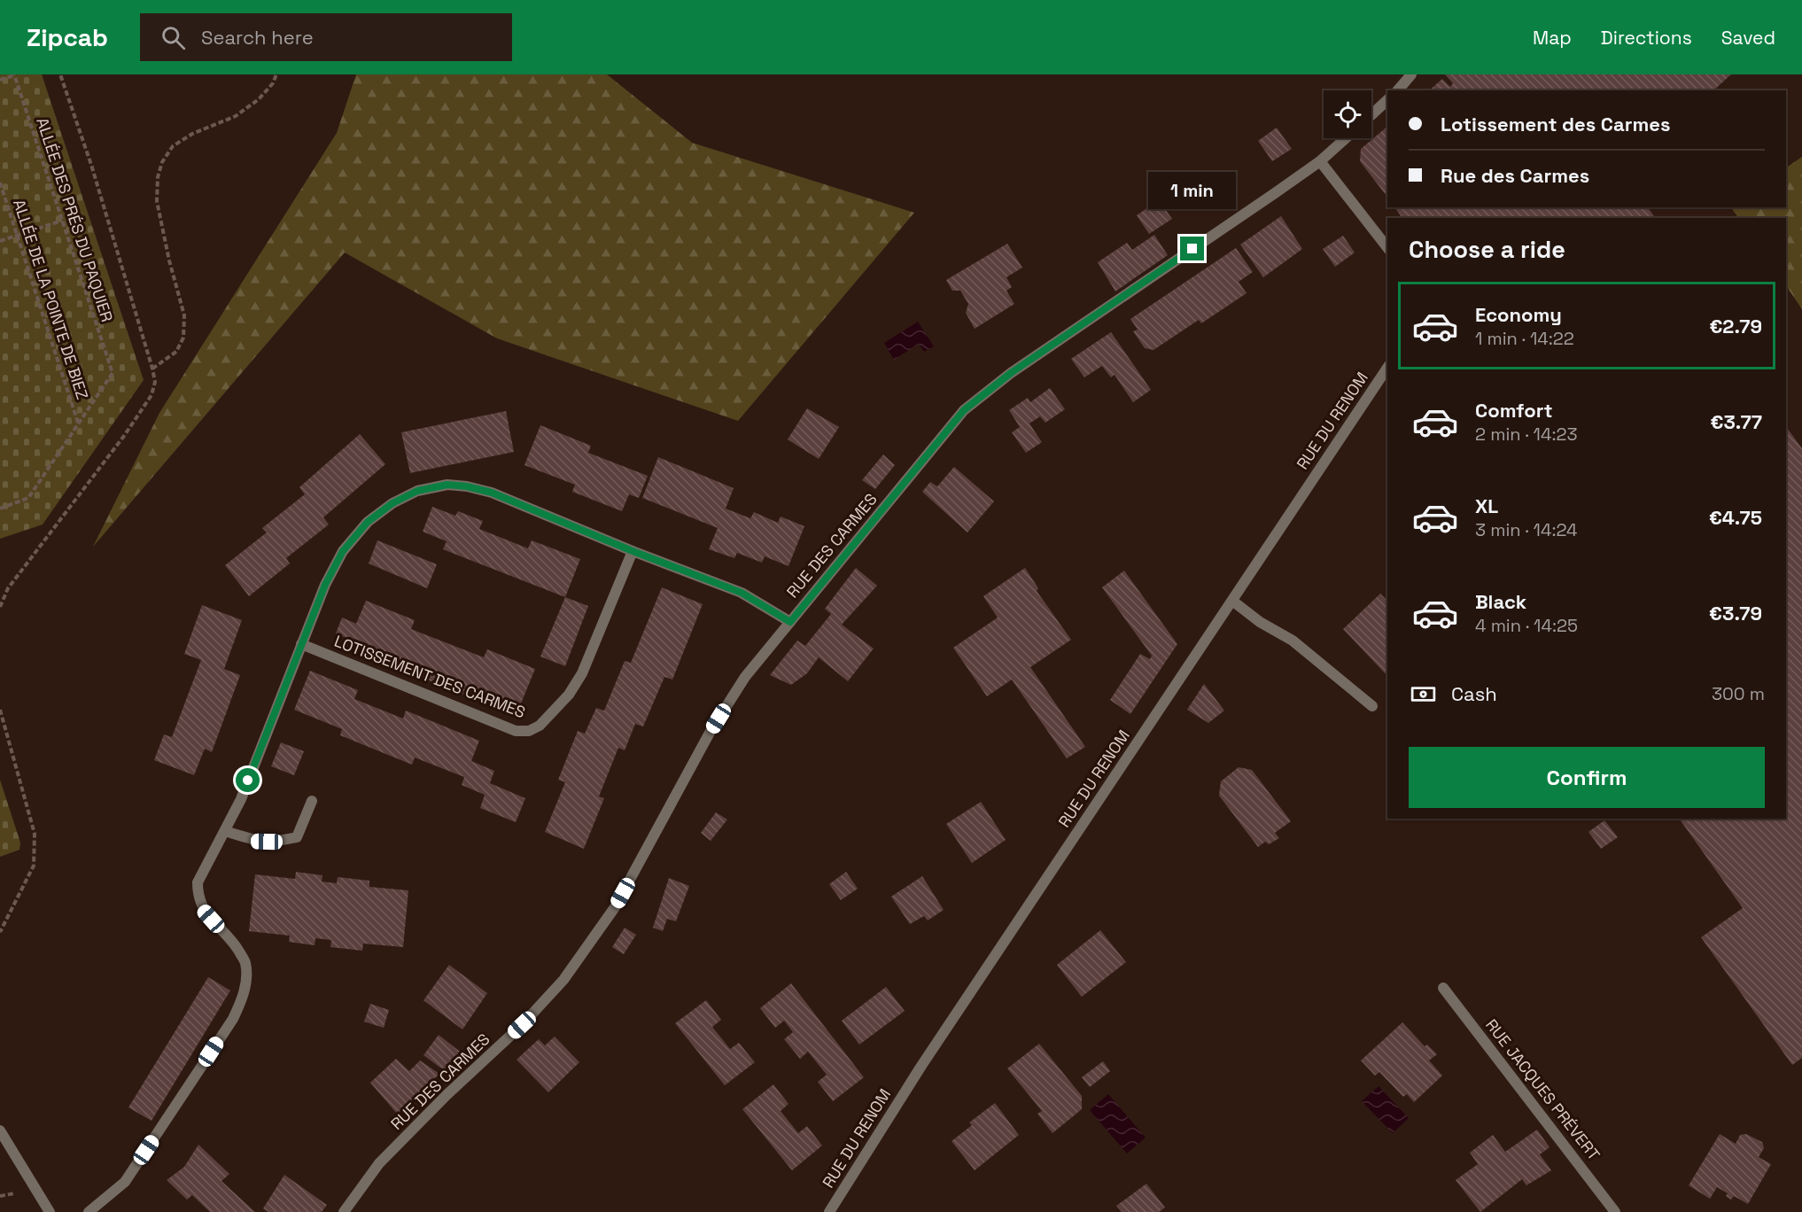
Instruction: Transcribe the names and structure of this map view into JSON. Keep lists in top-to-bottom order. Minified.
{"streets":{"street":["RUE DU RENOM","RUE DES CARMES","LOTISSEMENT DES CARMES","RUE JACQUES PRÉVERT"],"path":["ALLÉE DES PRÉS DU PAQUIER","ALLÉE DE LA POINTE DE BIEZ"]},"crossings":[["ALLÉE DES PRÉS DU PAQUIER","ALLÉE DE LA POINTE DE BIEZ"]],"page":{"header":"Zipcab","search":"Search here","nav":["Map","Directions","Saved"],"banner":["Lotissement des Carmes","Rue des Carmes"],"bubble":"1 min","heading":"Choose a ride","list":[{"name":"Economy","note":"1 min · 14:22","value":"€2.79"},{"name":"Comfort","note":"2 min · 14:23","value":"€3.77"},{"name":"XL","note":"3 min · 14:24","value":"€4.75"},{"name":"Black","note":"4 min · 14:25","value":"€3.79"}],"pay":["Cash","300 m"],"buttons":"Confirm"}}
